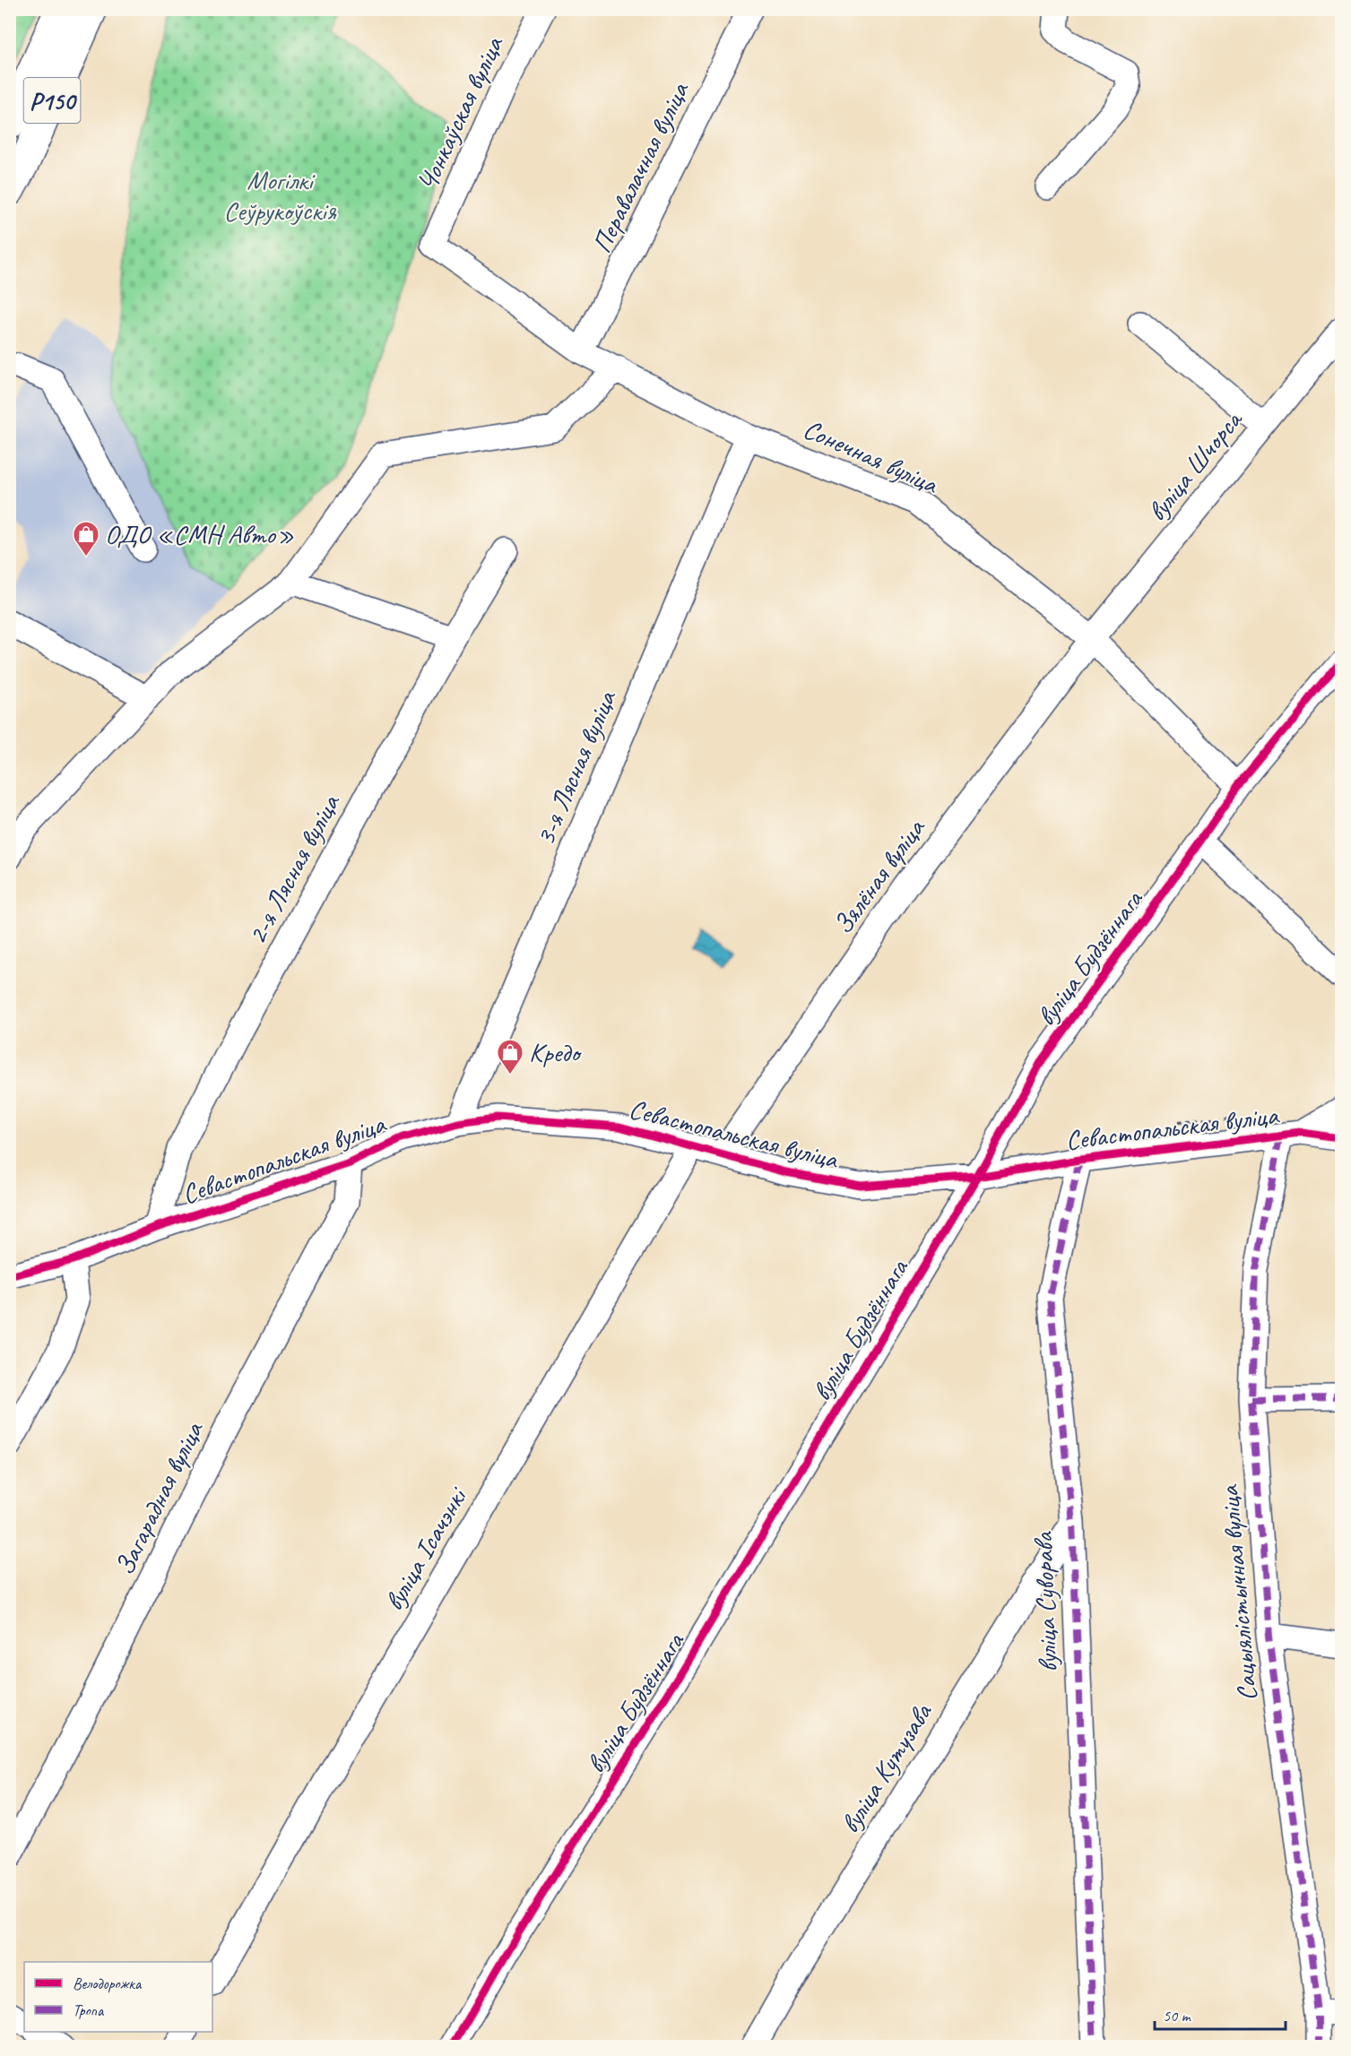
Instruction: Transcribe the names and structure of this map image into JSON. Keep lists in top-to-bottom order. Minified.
{"streets":{"main road":["Р150"],"street":["Чонкаўская вуліца","Перавалачная вуліца","Сонечная вуліца","вуліца Шчорса","3-я Лясная вуліца","2-я Лясная вуліца","Зялёная вуліца","вуліца Будзённага","Севастопальская вуліца","Загарадная вуліца","вуліца Ісачэнкі","Сацыялістычная вуліца","вуліца Суворава","вуліца Кутузава"]},"crossings":[["Чонкаўская вуліца","Сонечная вуліца"],["Перавалачная вуліца","Сонечная вуліца"],["Сонечная вуліца","вуліца Шчорса"],["Сонечная вуліца","3-я Лясная вуліца"],["Сонечная вуліца","Зялёная вуліца"],["Сонечная вуліца","вуліца Будзённага"],["вуліца Шчорса","Зялёная вуліца"],["3-я Лясная вуліца","Севастопальская вуліца"],["2-я Лясная вуліца","Севастопальская вуліца"],["Зялёная вуліца","Севастопальская вуліца"],["вуліца Будзённага","Севастопальская вуліца"],["Севастопальская вуліца","Загарадная вуліца"],["Севастопальская вуліца","вуліца Ісачэнкі"],["Севастопальская вуліца","Сацыялістычная вуліца"],["Севастопальская вуліца","вуліца Суворава"],["вуліца Суворава","вуліца Кутузава"]],"parks":["Могілкі Сеўрукоўскія"],"places":{"shop":["ОДО «СМН Авто»","Кредо"]},"legend":["Велодорожка","Тропа"],"scale_bar":"50 m"}
